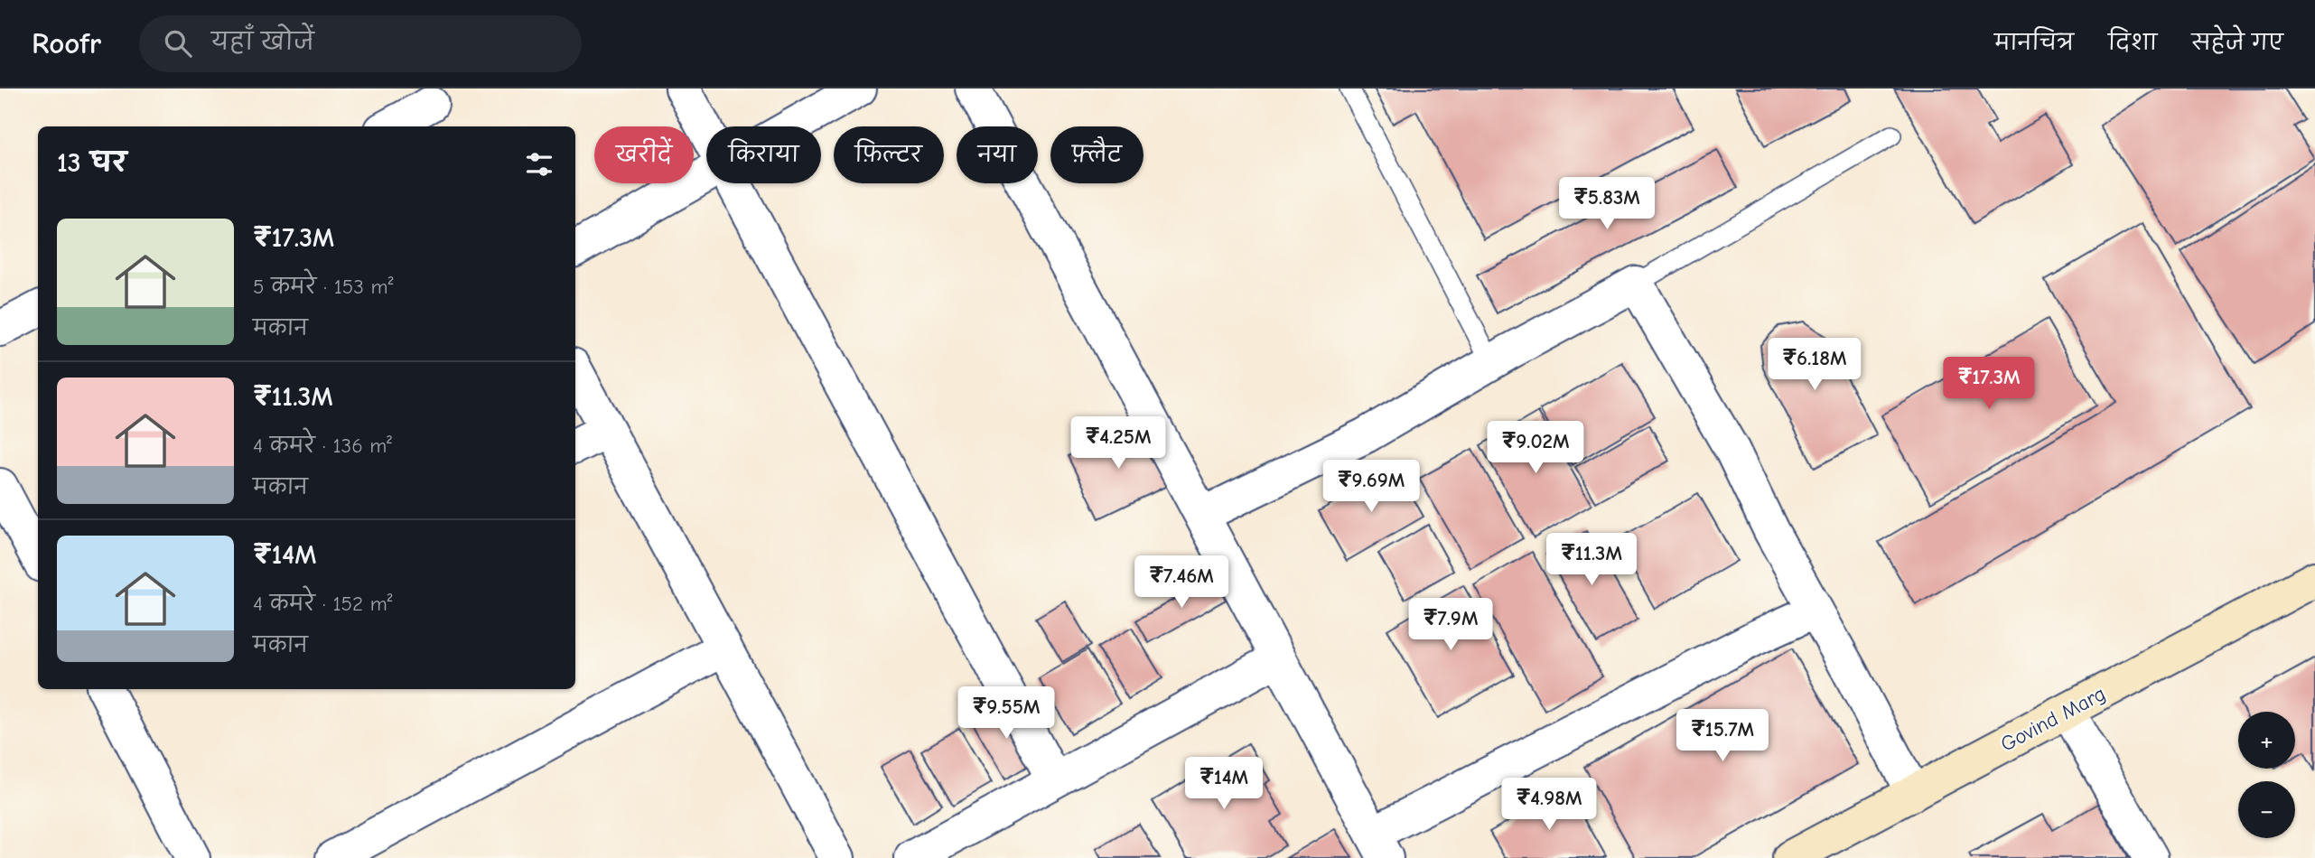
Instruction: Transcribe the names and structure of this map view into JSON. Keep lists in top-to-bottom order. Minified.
{"streets":{"street":["Govind Marg"]},"page":{"header":"Roofr","search":"यहाँ खोजें","nav":["मानचित्र","दिशा","सहेजे गए"],"chip":["खरीदें","किराया","फ़िल्टर","नया","फ़्लैट"],"heading":"13 घर","price":["₹5.83M","₹6.18M","₹17.3M","₹4.25M","₹9.02M","₹9.69M","₹11.3M","₹7.46M","₹7.9M","₹9.55M","₹15.7M","₹14M","₹4.98M"],"list":[{"name":"₹17.3M","note":"5 कमरे · 153 m² · मकान"},{"name":"₹11.3M","note":"4 कमरे · 136 m² · मकान"},{"name":"₹14M","note":"4 कमरे · 152 m² · मकान"}],"map_buttons":["+","−"]}}
